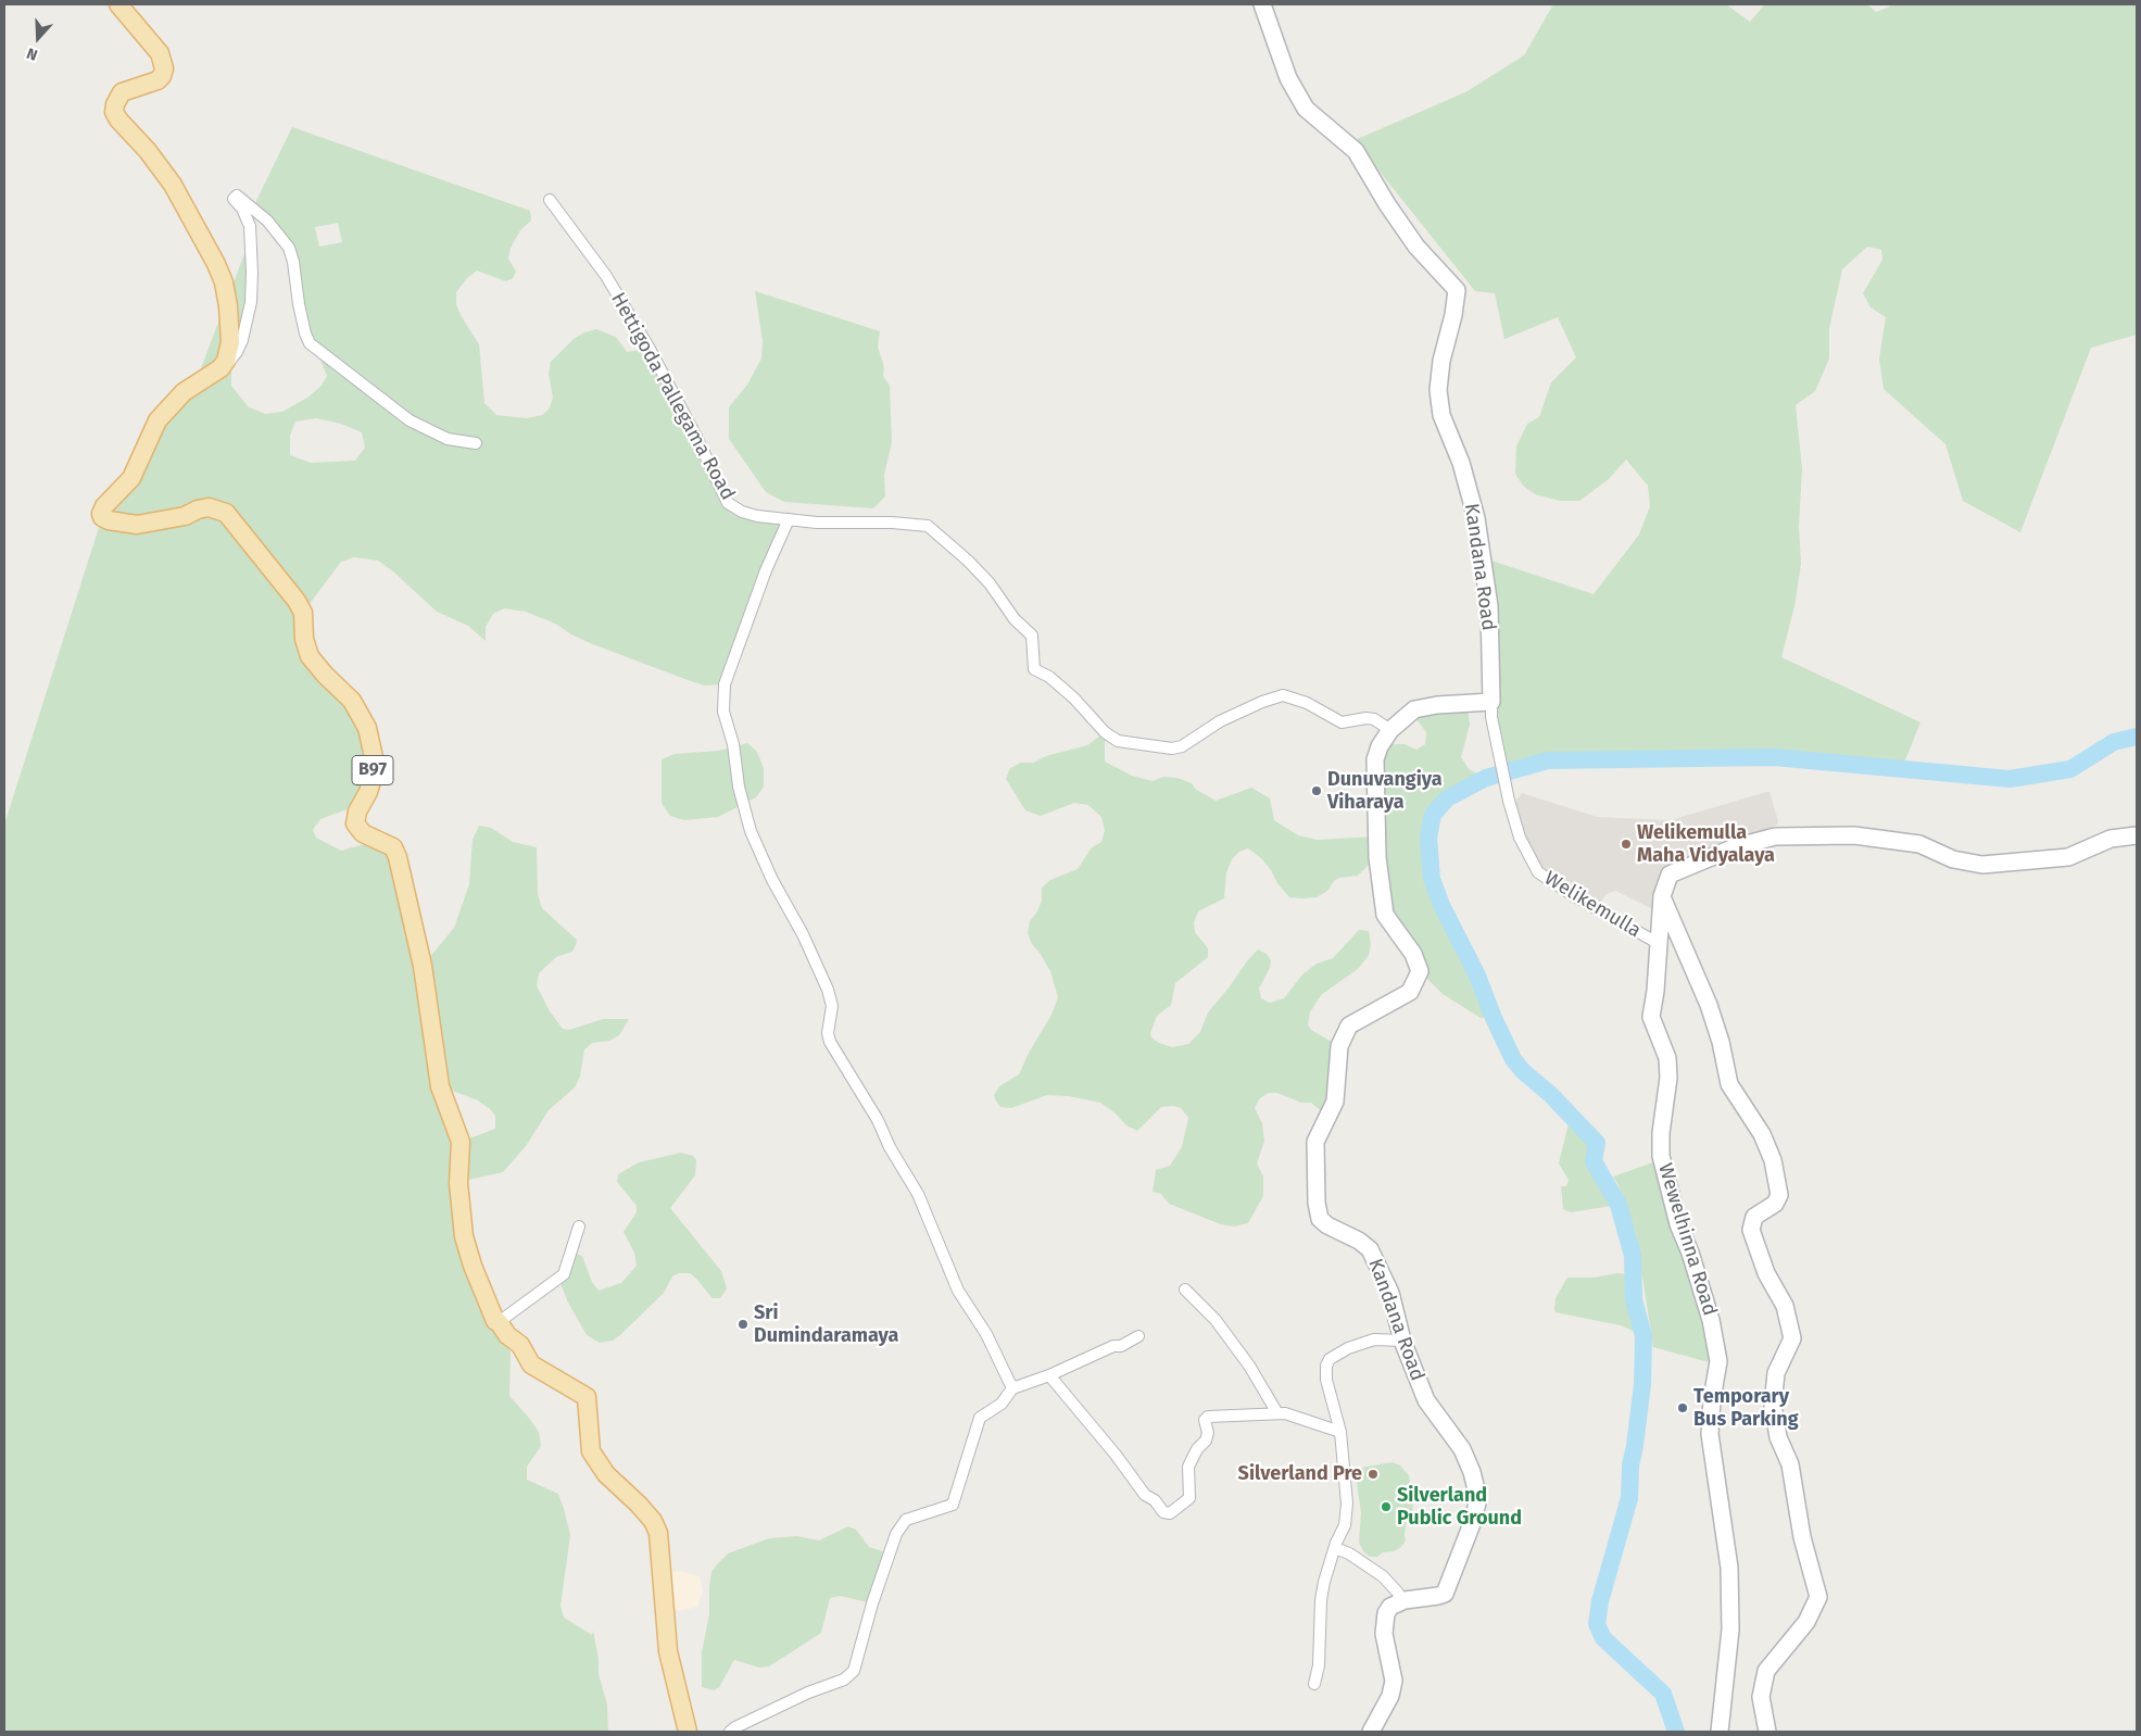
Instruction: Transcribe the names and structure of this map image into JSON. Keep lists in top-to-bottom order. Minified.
{"streets":{"main road":["B97"],"street":["Hettigoda Pallegama Road","Kandana Road","Welikemulla","Wewelhinna Road"]},"crossings":[["Hettigoda Pallegama Road","Kandana Road"],["Kandana Road","Welikemulla"],["Welikemulla","Wewelhinna Road"]],"places":["Dunuvangiya Viharaya","Welikemulla Maha Vidyalaya","Sri Dumindaramaya","Temporary Bus Parking","Silverland Pre","Silverland Public Ground"],"north":"bottom"}
